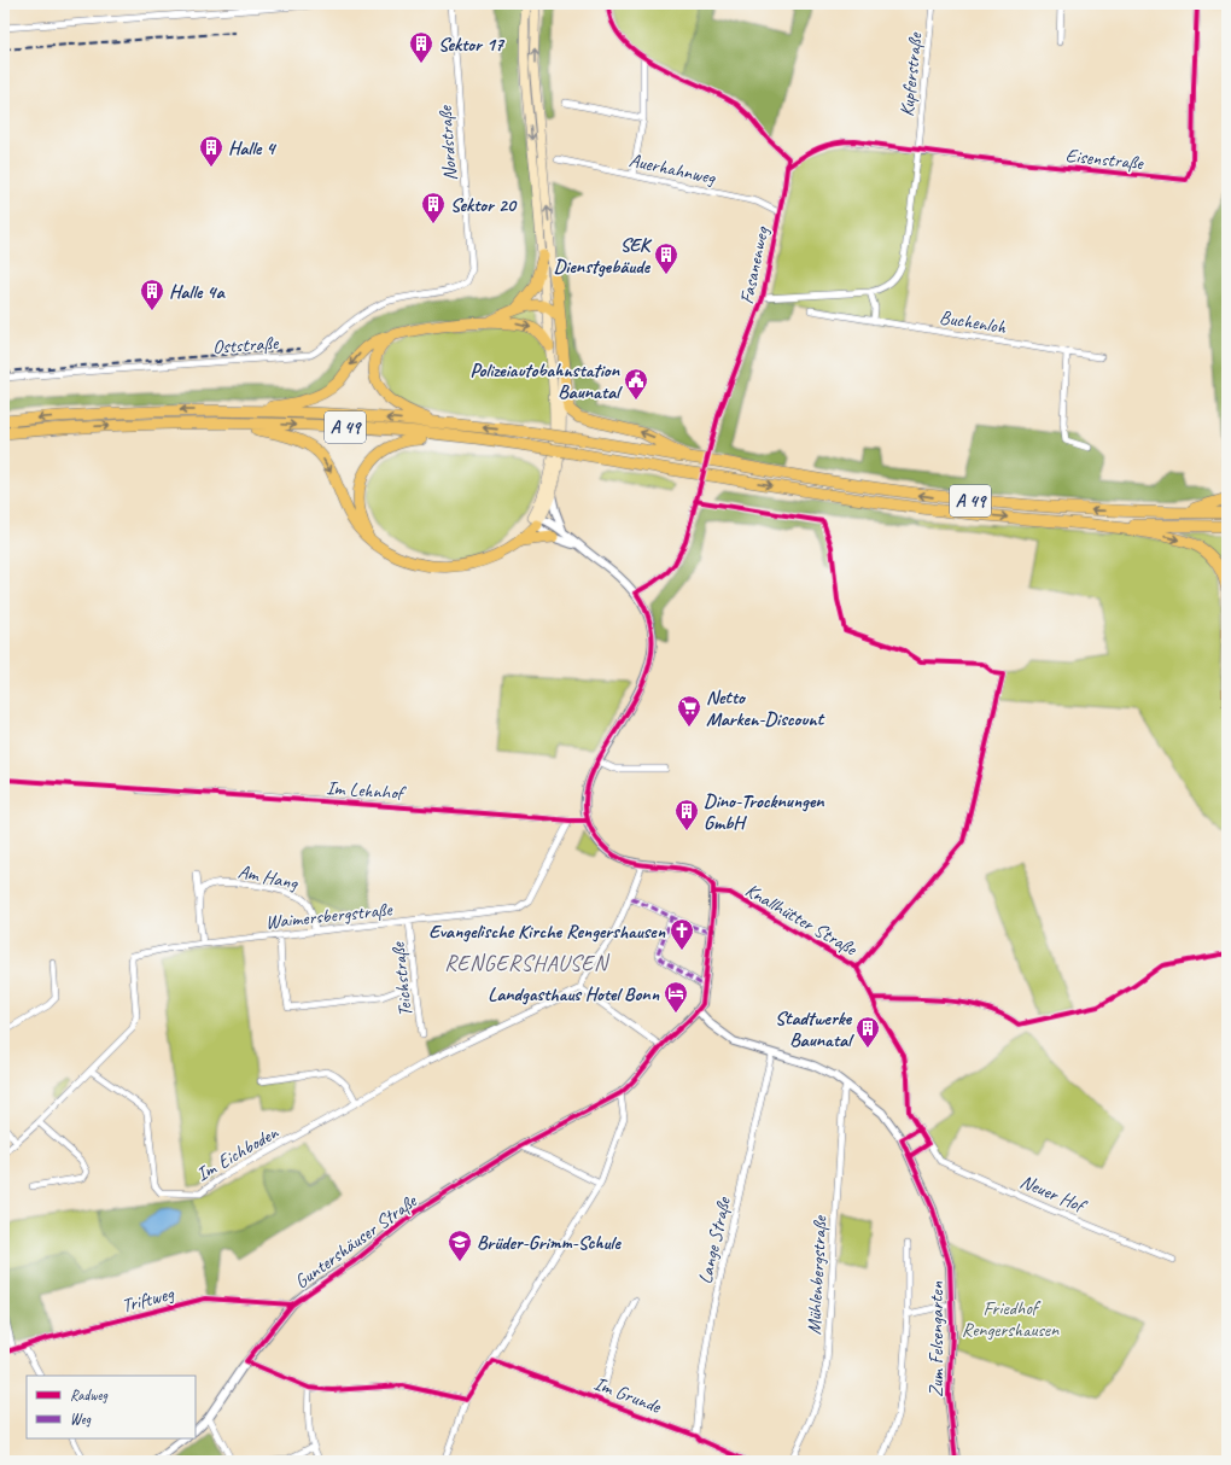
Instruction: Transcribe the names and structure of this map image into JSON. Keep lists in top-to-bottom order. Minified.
{"streets":{"highway":["A 49"],"street":["Kupferstraße","Nordstraße","Eisenstraße","Auerhahnweg","Fasanenweg","Buchenloh","Oststraße","Im Lehnhof","Am Hang","Waimersbergstraße","Knallhütter Straße","Teichstraße","Im Eichboden","Neuer Hof","Guntershäuser Straße","Lange Straße","Mühlenbergstraße","Triftweg","Zum Felsengarten","Im Grunde"]},"crossings":[["Kupferstraße","Eisenstraße"],["Nordstraße","Oststraße"],["Auerhahnweg","Fasanenweg"],["Fasanenweg","Knallhütter Straße"],["Im Lehnhof","Waimersbergstraße"],["Im Lehnhof","Knallhütter Straße"],["Am Hang","Waimersbergstraße"],["Waimersbergstraße","Teichstraße"],["Waimersbergstraße","Im Eichboden"],["Knallhütter Straße","Neuer Hof"],["Knallhütter Straße","Guntershäuser Straße"],["Guntershäuser Straße","Triftweg"],["Guntershäuser Straße","Zum Felsengarten"],["Lange Straße","Zum Felsengarten"],["Lange Straße","Im Grunde"],["Mühlenbergstraße","Zum Felsengarten"]],"districts":["RENGERSHAUSEN"],"parks":["Friedhof Rengershausen"],"places":{"building":["Sektor 17","Halle 4","Sektor 20","SEK Dienstgebäude","Halle 4a","Dino-Trocknungen GmbH","Stadtwerke Baunatal"],"public building":["Polizeiautobahnstation Baunatal"],"supermarket":["Netto Marken-Discount"],"church":["Evangelische Kirche Rengershausen"],"hotel":["Landgasthaus Hotel Bonn"],"school or university":["Brüder-Grimm-Schule"]},"legend":["Radweg","Weg"]}
